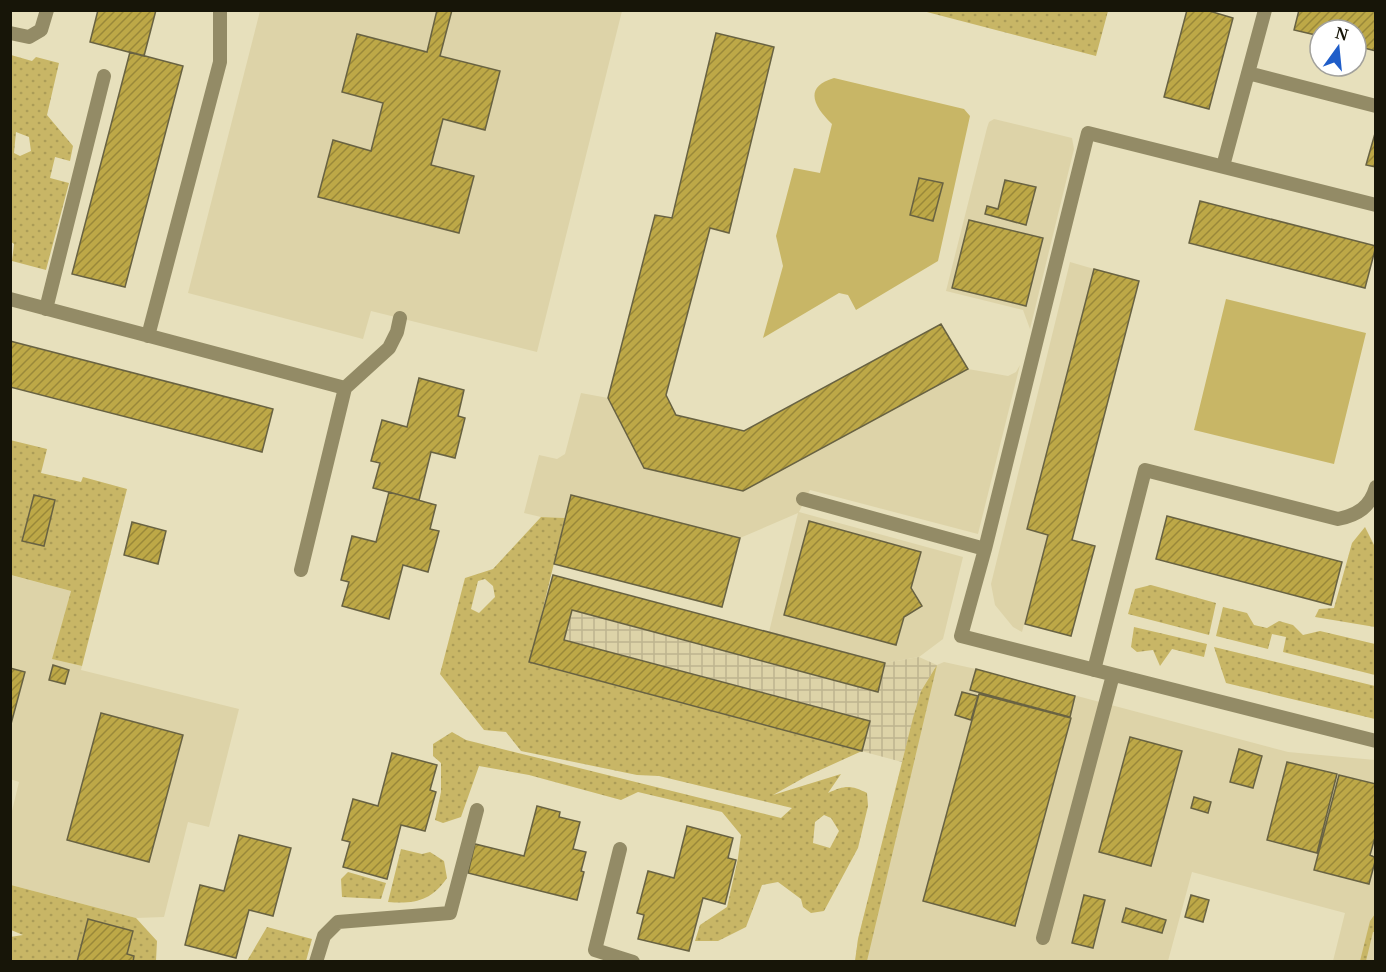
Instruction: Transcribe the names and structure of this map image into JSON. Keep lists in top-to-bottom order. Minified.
{"north":"top"}
